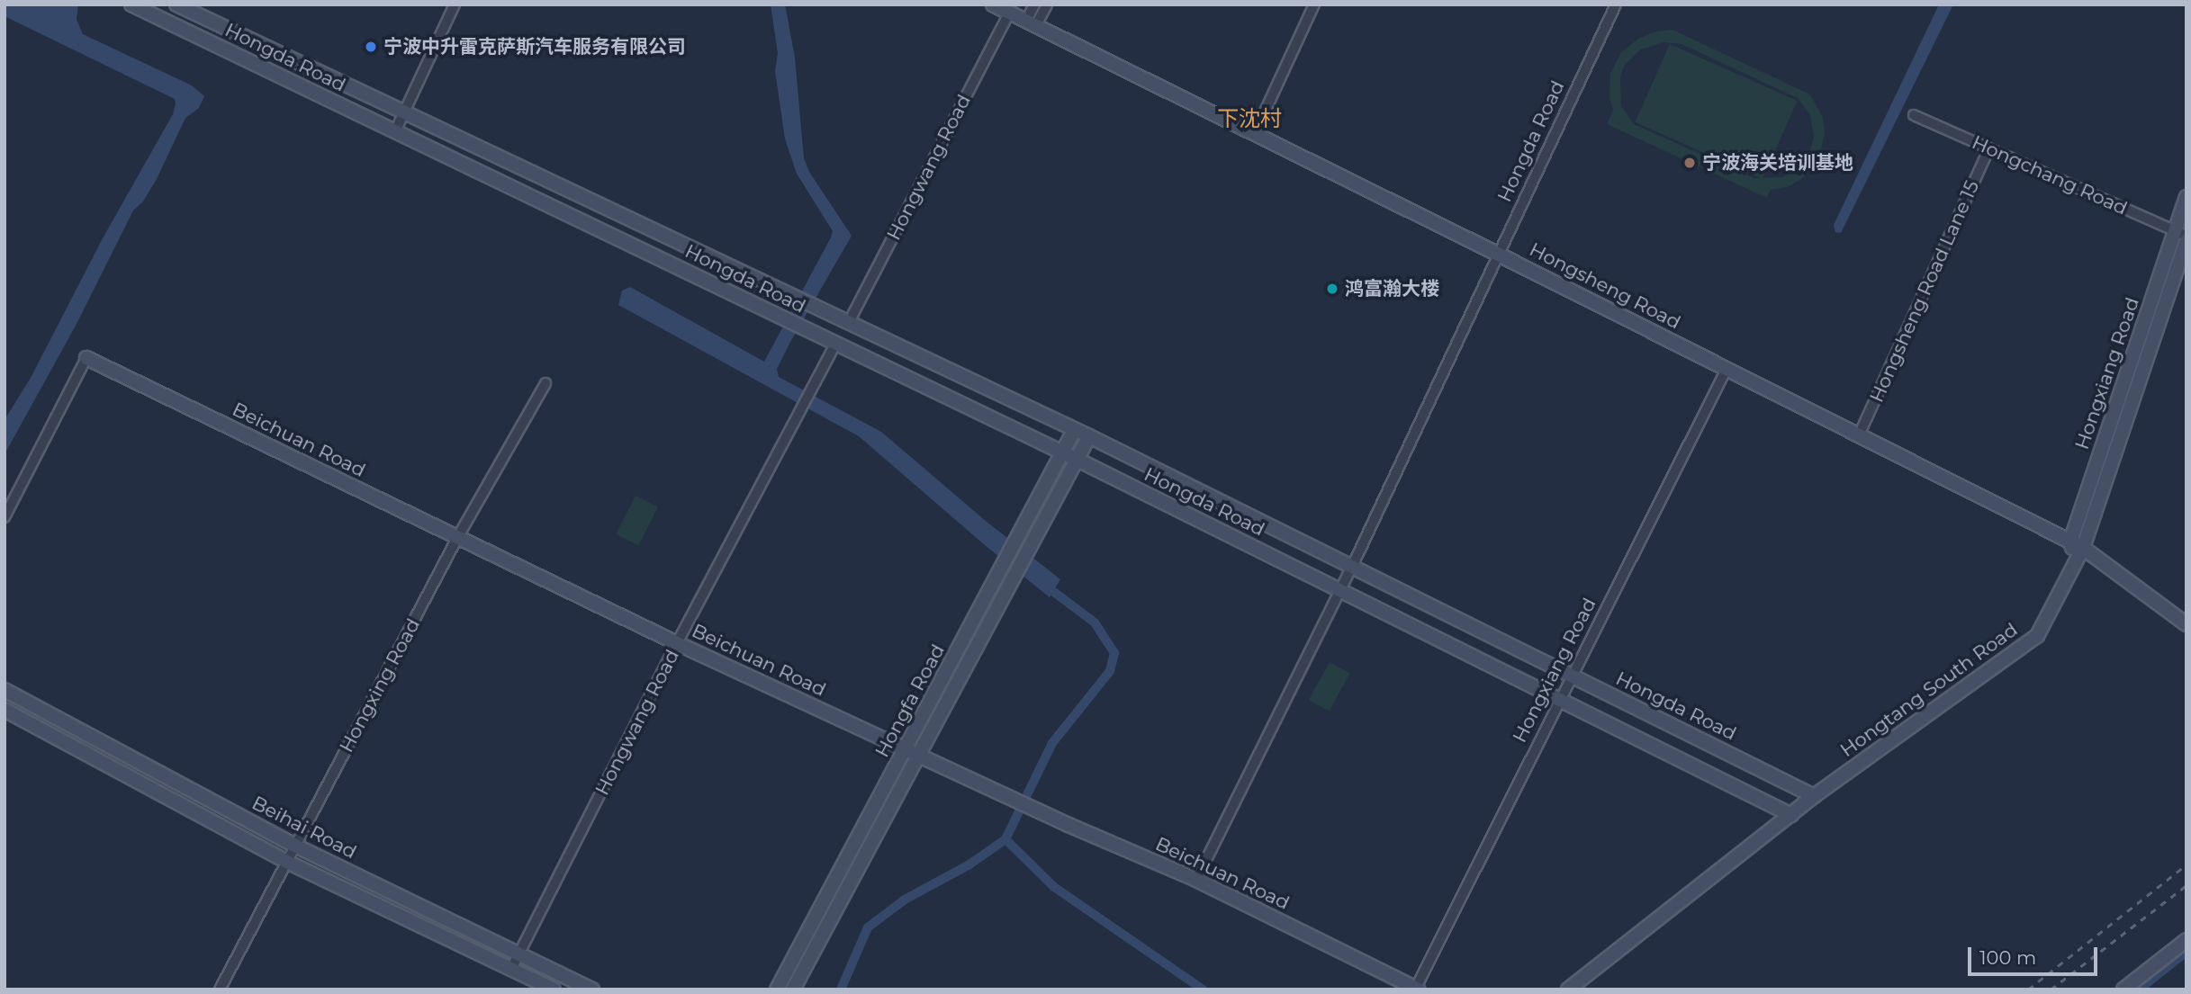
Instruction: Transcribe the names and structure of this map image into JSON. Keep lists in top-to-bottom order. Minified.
{"streets":{"main road":["Hongda Road","Hongsheng Road","Hongxiang Road","Beichuan Road","Hongtang South Road","Hongfa Road","Beihai Road"],"street":["Hongwang Road","Hongchang Road","Hongsheng Road Lane 15","Hongxing Road"]},"crossings":[["Hongda Road","Hongwang Road"],["Hongda Road","Hongsheng Road"],["Hongda Road","Hongxiang Road"],["Hongda Road","Beichuan Road"],["Hongda Road","Hongtang South Road"],["Hongda Road","Hongfa Road"],["Hongwang Road","Hongsheng Road"],["Hongwang Road","Beichuan Road"],["Hongwang Road","Beihai Road"],["Hongchang Road","Hongsheng Road Lane 15"],["Hongchang Road","Hongxiang Road"],["Hongsheng Road","Hongsheng Road Lane 15"],["Hongsheng Road","Hongxiang Road"],["Hongsheng Road","Hongtang South Road"],["Hongxiang Road","Beichuan Road"],["Beichuan Road","Hongxing Road"],["Beichuan Road","Hongfa Road"],["Hongxing Road","Beihai Road"]],"districts":["下沈村"],"places":["宁波中升雷克萨斯汽车服务有限公司","宁波海关培训基地","鸿富瀚大楼"],"scale_bar":"100 m"}
